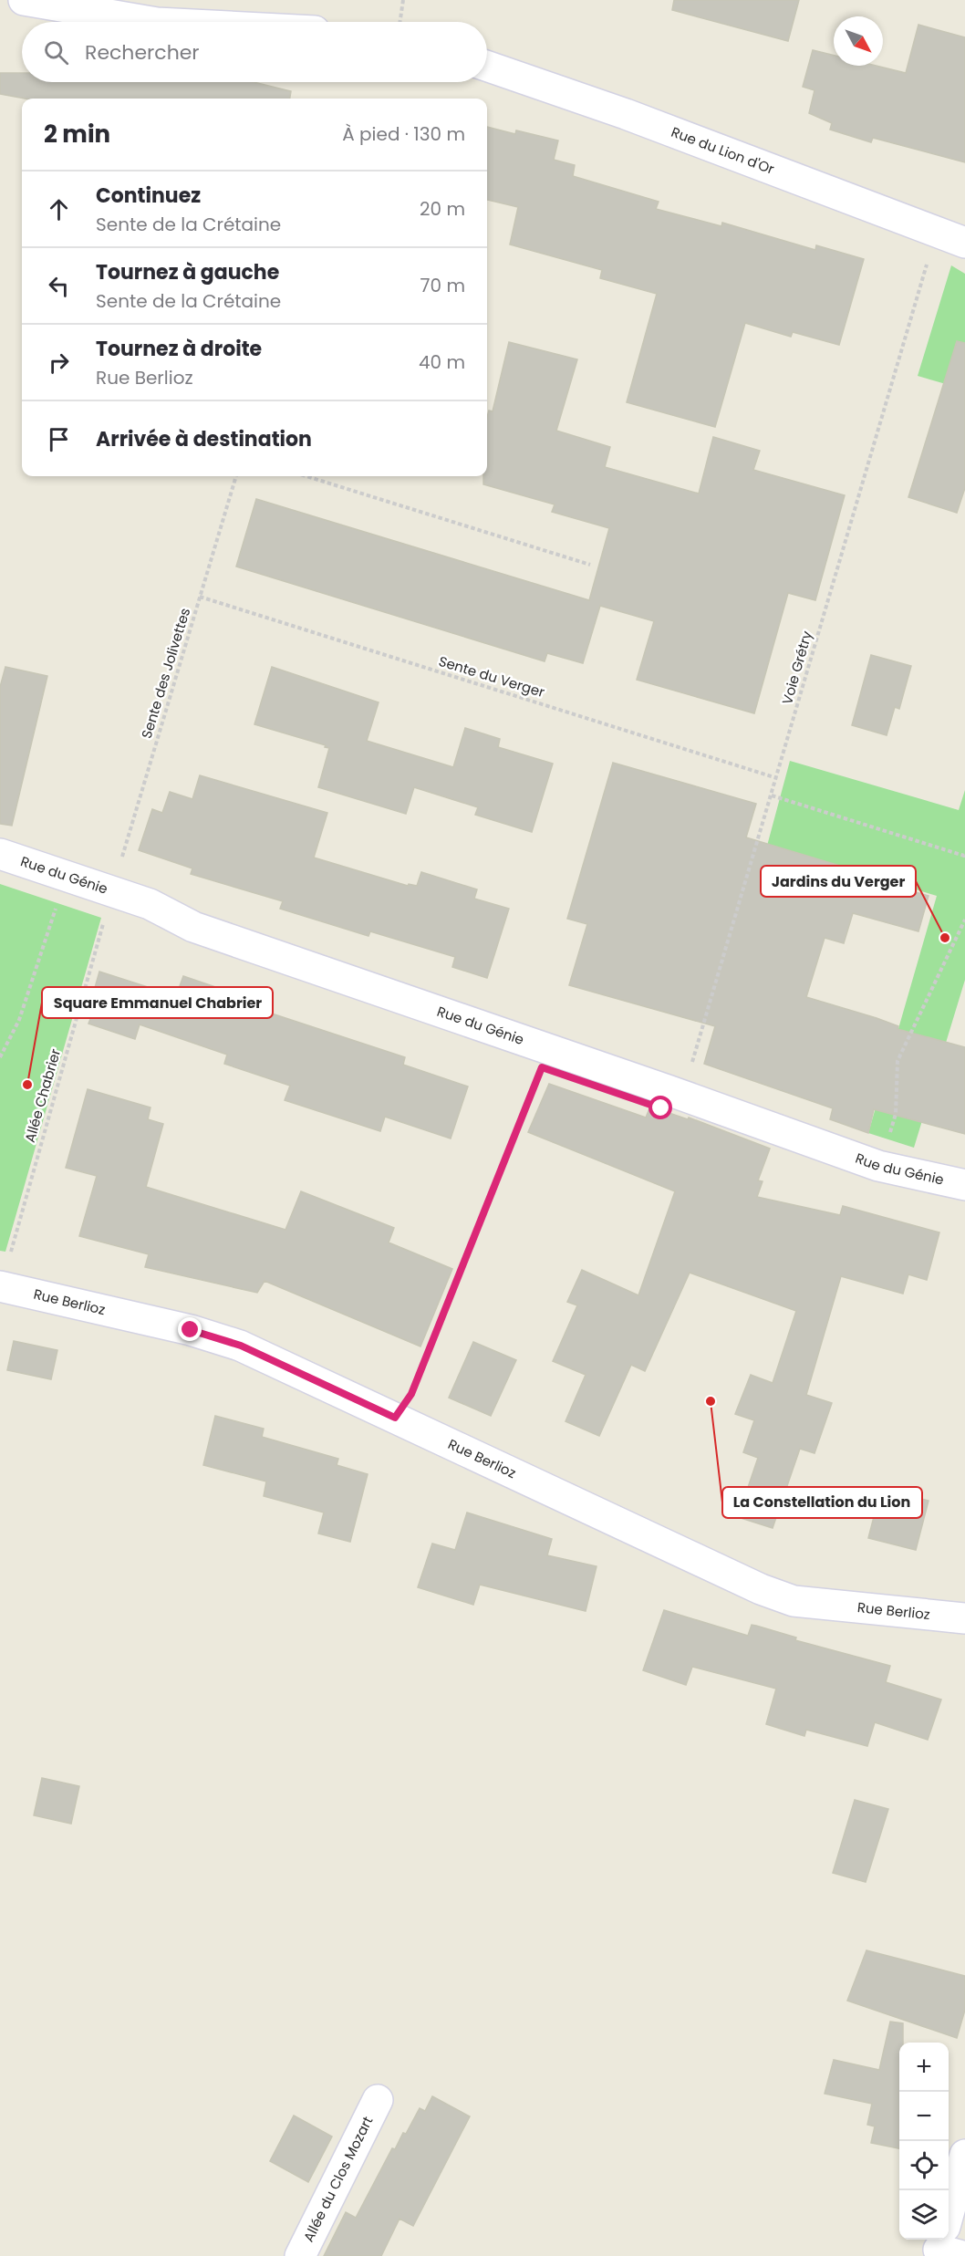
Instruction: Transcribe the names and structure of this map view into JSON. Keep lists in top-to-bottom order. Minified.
{"streets":{"street":["Rue du Lion d'Or","Rue du Génie","Rue Berlioz","Allée du Clos Mozart"],"path":["Voie Grétry","Sente des Jolivettes","Sente du Verger","Allée Chabrier"]},"crossings":[["Rue du Lion d'Or","Voie Grétry"],["Voie Grétry","Sente du Verger"],["Voie Grétry","Rue du Génie"],["Sente des Jolivettes","Sente du Verger"],["Allée Chabrier","Rue Berlioz"]],"places":["Jardins du Verger","Square Emmanuel Chabrier","La Constellation du Lion"],"north":"bottom right","page":{"search":"Rechercher","heading":["2 min","À pied · 130 m"],"list":[["Continuez","Sente de la Crétaine","20 m"],["Tournez à gauche","Sente de la Crétaine","70 m"],["Tournez à droite","Rue Berlioz","40 m"],"Arrivée à destination"],"map_buttons":["+","−"]}}
